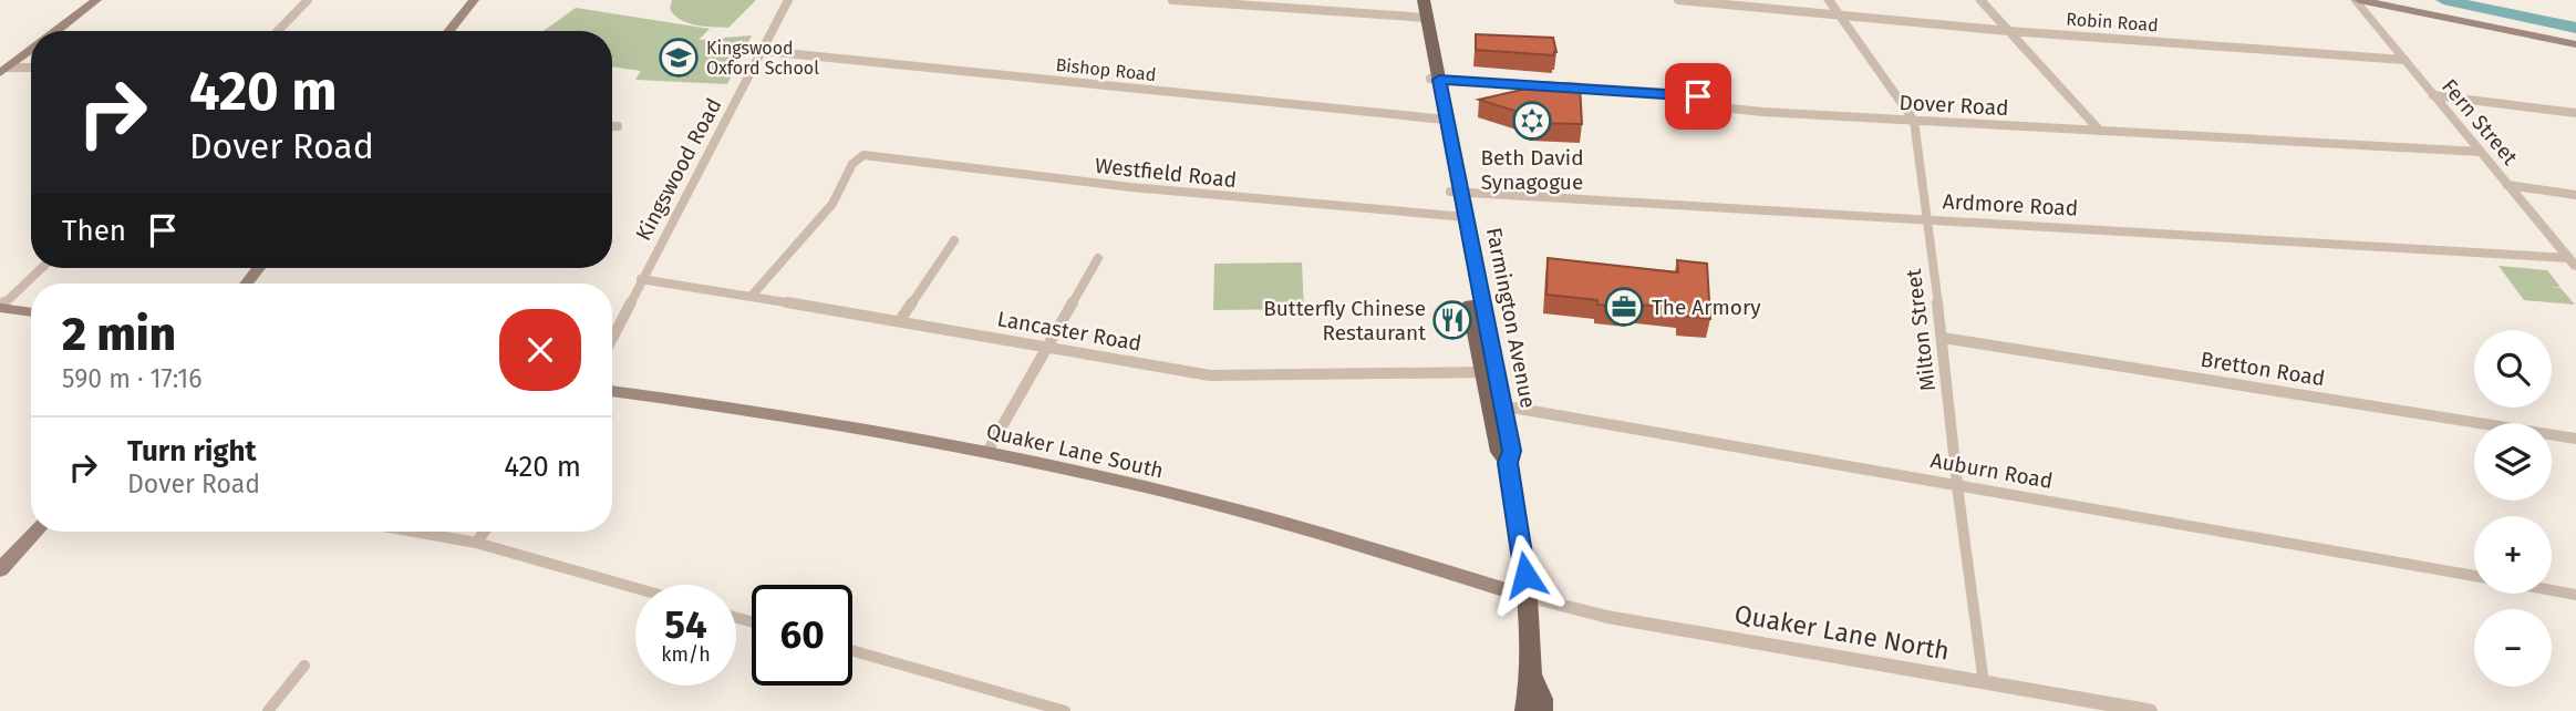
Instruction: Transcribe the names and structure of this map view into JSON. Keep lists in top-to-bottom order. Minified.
{"streets":{"main road":["Farmington Avenue","Quaker Lane South"],"street":["Robin Road","Bishop Road","Dover Road","Fern Street","Kingswood Road","Westfield Road","Ardmore Road","Milton Street","Lancaster Road","Bretton Road","Auburn Road","Quaker Lane North"]},"crossings":[["Robin Road","Fern Street"],["Robin Road","Milton Street"],["Bishop Road","Kingswood Road"],["Bishop Road","Farmington Avenue"],["Dover Road","Fern Street"],["Dover Road","Farmington Avenue"],["Dover Road","Milton Street"],["Fern Street","Ardmore Road"],["Kingswood Road","Lancaster Road"],["Westfield Road","Farmington Avenue"],["Westfield Road","Lancaster Road"],["Ardmore Road","Farmington Avenue"],["Ardmore Road","Milton Street"],["Farmington Avenue","Lancaster Road"],["Farmington Avenue","Quaker Lane South"],["Farmington Avenue","Auburn Road"],["Farmington Avenue","Quaker Lane North"],["Milton Street","Bretton Road"],["Milton Street","Auburn Road"],["Milton Street","Quaker Lane North"],["Quaker Lane South","Quaker Lane North"]],"places":{"school or university":["Kingswood Oxford School"],"synagogue":["Beth David Synagogue"],"office":["The Armory"],"restaurant":["Butterfly Chinese Restaurant"]},"page":{"turn":["420 m","Dover Road"],"then":"Then","heading":["2 min","590 m · 17:16"],"map_buttons":["+","−"],"list":[{"name":"Turn right","note":"Dover Road","value":"420 m"}],"speed":"54 km/h","limit":"60"}}
